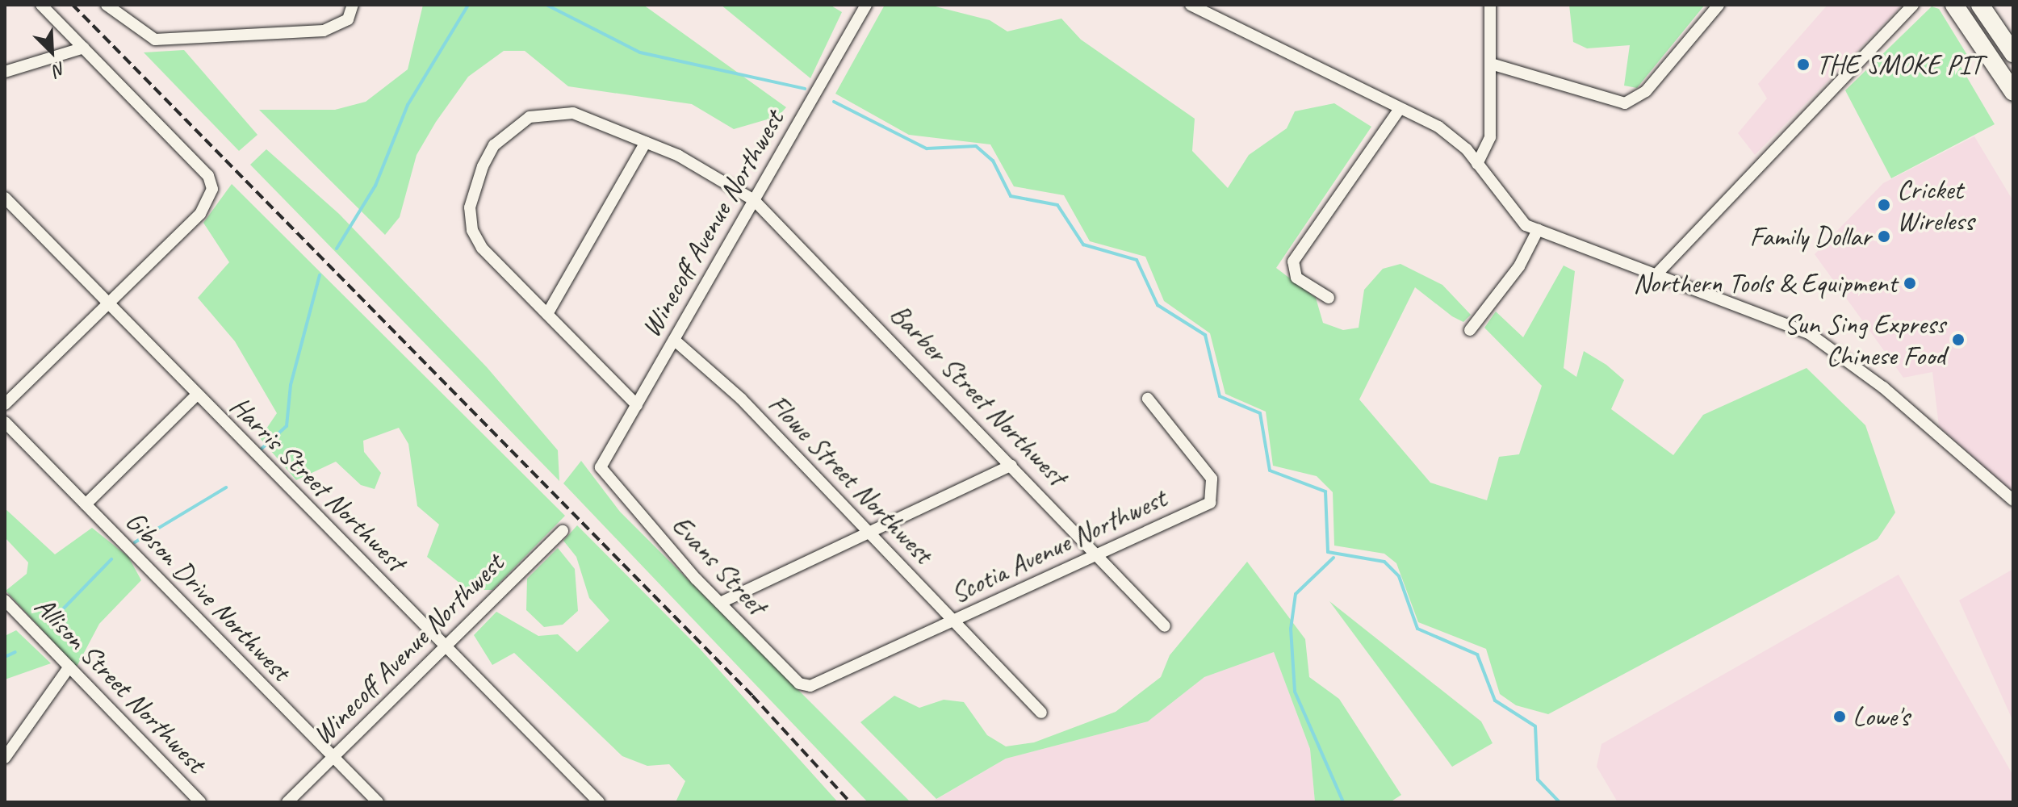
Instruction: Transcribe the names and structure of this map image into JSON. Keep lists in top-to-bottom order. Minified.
{"streets":{"street":["Winecoff Avenue Northwest","Barber Street Northwest","Flowe Street Northwest","Harris Street Northwest","Scotia Avenue Northwest","Evans Street","Gibson Drive Northwest","Allison Street Northwest"]},"crossings":[["Winecoff Avenue Northwest","Barber Street Northwest"],["Winecoff Avenue Northwest","Flowe Street Northwest"],["Winecoff Avenue Northwest","Harris Street Northwest"],["Winecoff Avenue Northwest","Evans Street"],["Winecoff Avenue Northwest","Gibson Drive Northwest"],["Barber Street Northwest","Scotia Avenue Northwest"],["Flowe Street Northwest","Scotia Avenue Northwest"],["Scotia Avenue Northwest","Evans Street"]],"places":["THE SMOKE PIT","Cricket Wireless","Family Dollar","Northern Tools & Equipment","Sun Sing Express Chinese Food","Lowe's"],"north":"bottom right"}
